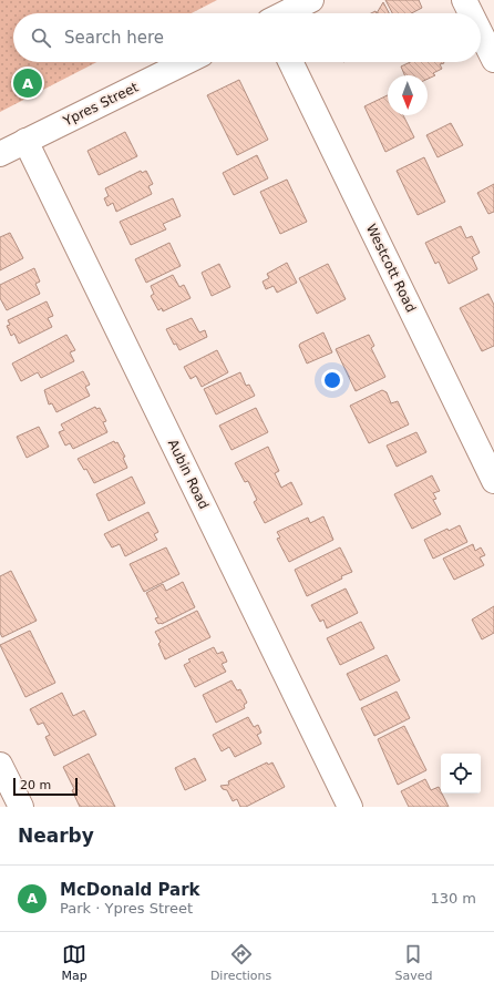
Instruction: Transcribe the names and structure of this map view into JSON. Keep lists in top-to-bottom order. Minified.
{"streets":{"street":["Ypres Street","Westcott Road","Aubin Road"]},"crossings":[["Ypres Street","Aubin Road"]],"scale_bar":"20 m","north":"bottom","page":{"search":"Search here","pins":"A","scale":"20 m","heading":"Nearby","list":[{"mark":"A","name":"McDonald Park","note":"Park · Ypres Street","value":"130 m"}],"nav":["Map","Directions","Saved"]}}
